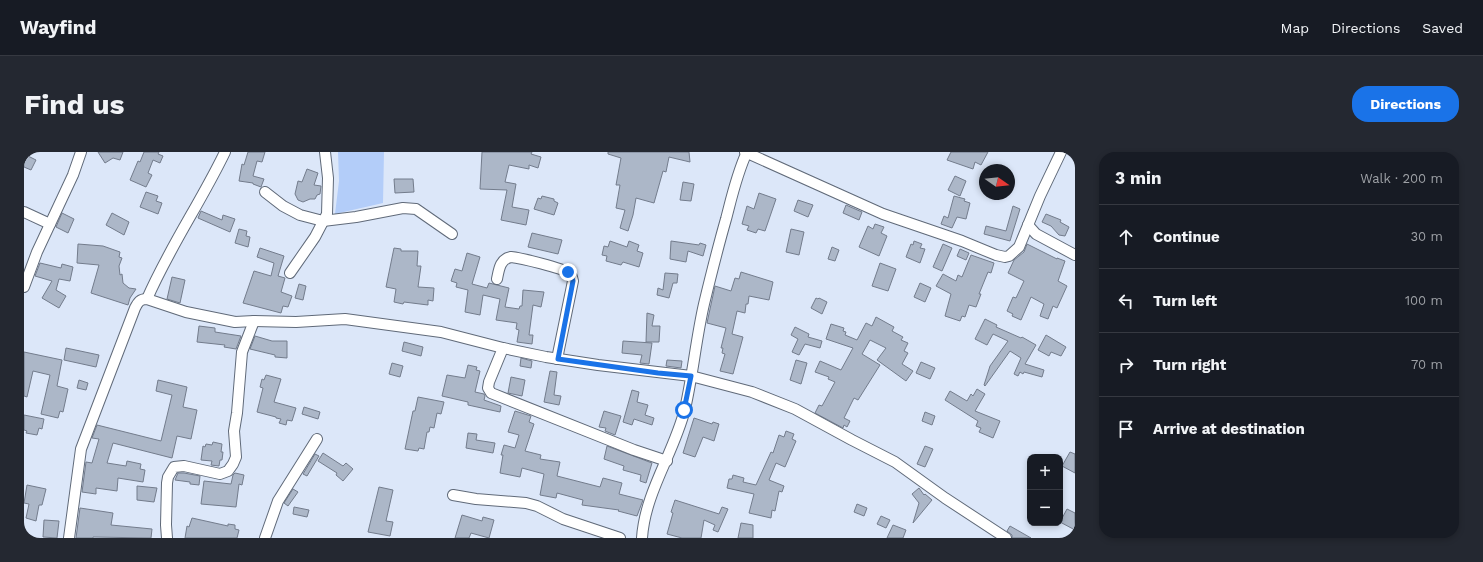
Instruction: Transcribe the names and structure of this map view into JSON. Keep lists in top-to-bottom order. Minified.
{"north":"right","page":{"header":"Wayfind","nav":["Map","Directions","Saved"],"buttons":"Directions","title":"Find us","heading":["3 min","Walk · 200 m"],"list":[["Continue","30 m"],["Turn left","100 m"],["Turn right","70 m"],"Arrive at destination"],"map_buttons":["+","−"]}}
